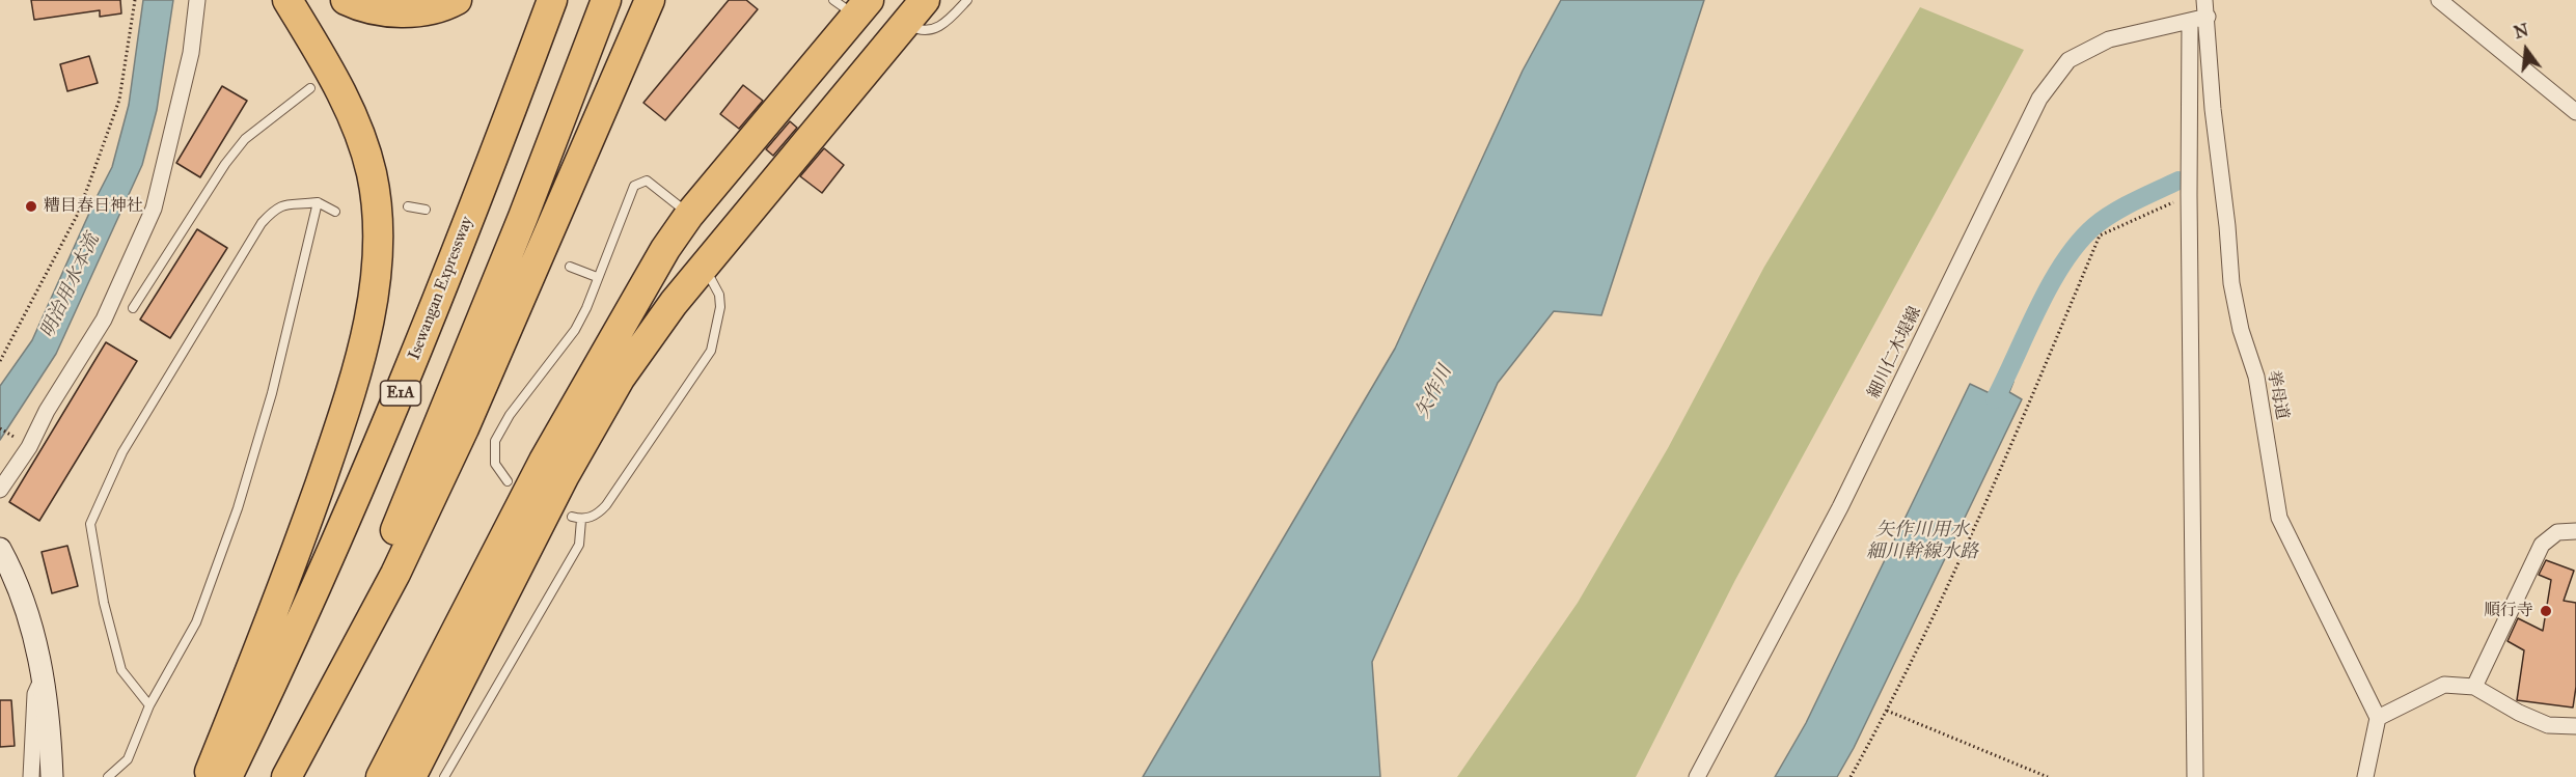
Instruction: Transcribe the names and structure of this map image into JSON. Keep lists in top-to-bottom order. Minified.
{"streets":{"highway":["Isewangan Expressway","E1A"],"street":["細川仁木堤線","挙母道"]},"crossings":[["細川仁木堤線","挙母道"]],"water":["明治用水本流","矢作川","矢作川用水 細川幹線水路"],"places":["糟目春日神社","順行寺"],"north":"top"}
